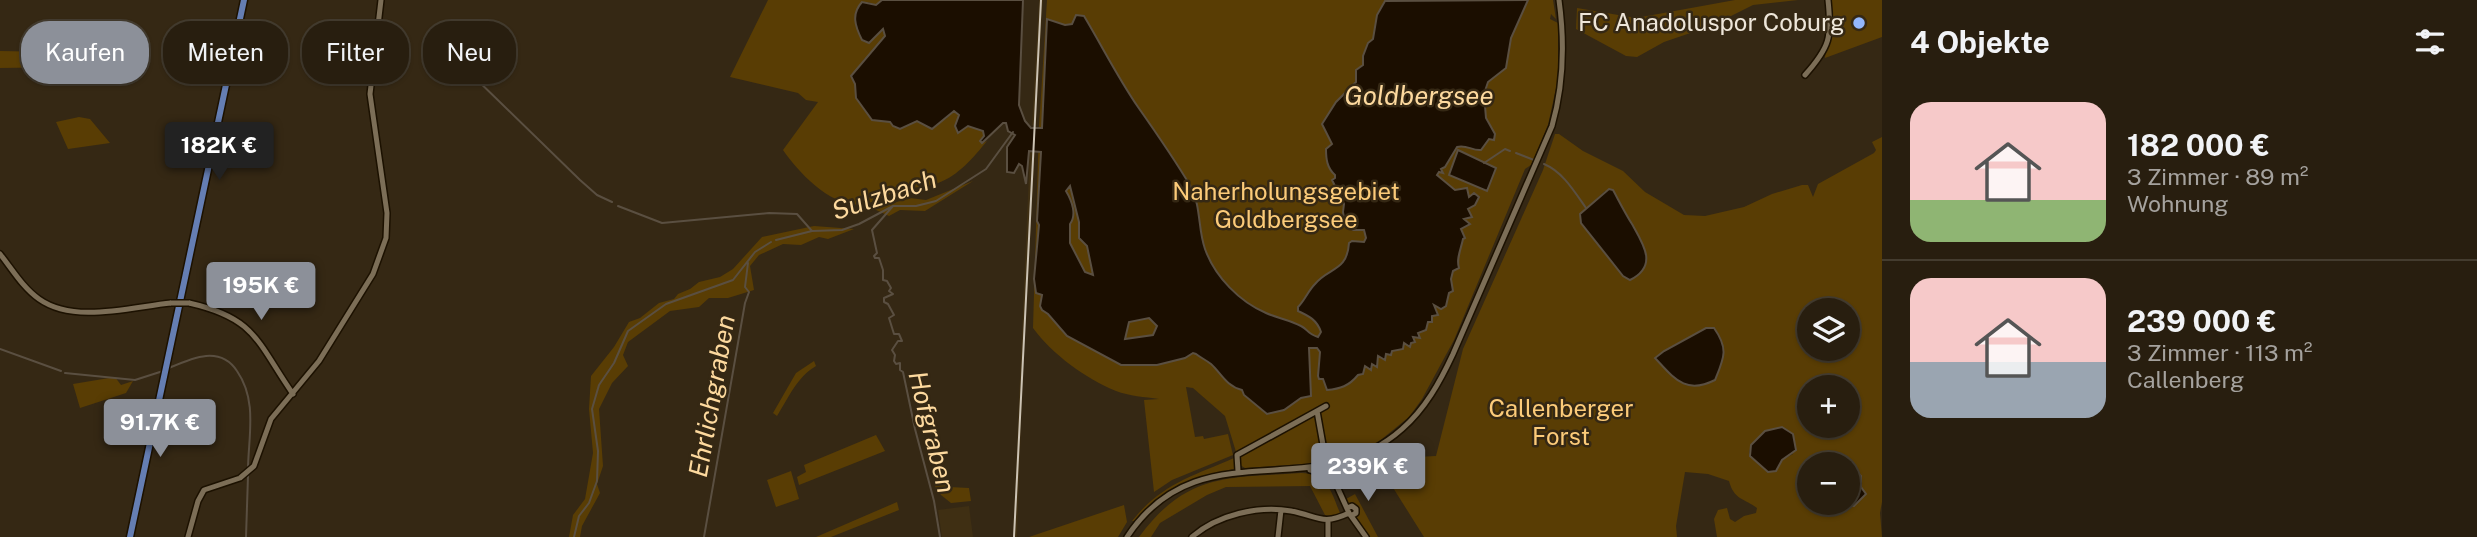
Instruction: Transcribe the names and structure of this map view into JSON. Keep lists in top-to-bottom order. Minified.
{"water":["Goldbergsee","Sulzbach","Ehrlichgraben","Hofgraben"],"parks":["Naherholungsgebiet Goldbergsee","Callenberger Forst"],"places":["FC Anadoluspor Coburg"],"page":{"heading":"4 Objekte","chip":["Kaufen","Mieten","Filter","Neu"],"list":[{"name":"182 000 €","note":"3 Zimmer · 89 m² · Wohnung"},{"name":"239 000 €","note":"3 Zimmer · 113 m² · Callenberg"}],"price":["182K €","195K €","91.7K €","239K €"],"map_buttons":["+","−"]}}
